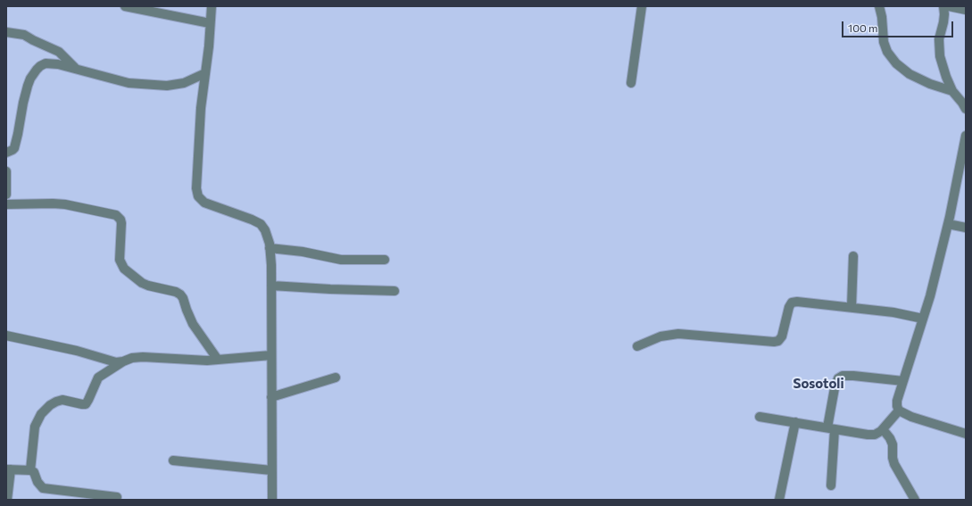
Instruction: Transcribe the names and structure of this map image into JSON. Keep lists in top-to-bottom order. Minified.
{"districts":["Sosotoli"],"scale_bar":"100 m"}
